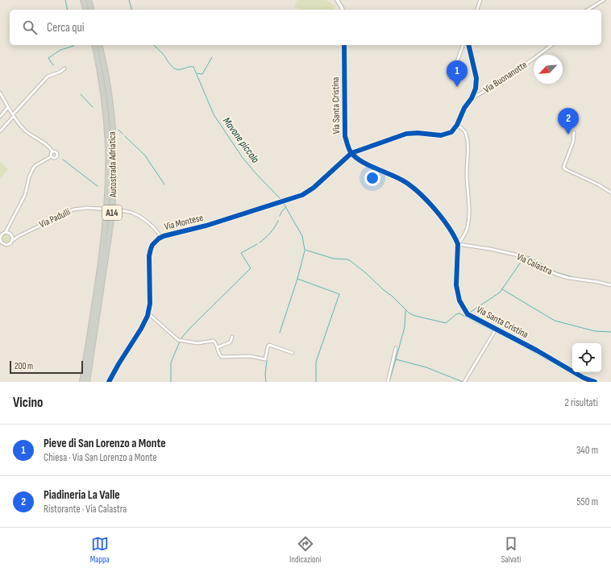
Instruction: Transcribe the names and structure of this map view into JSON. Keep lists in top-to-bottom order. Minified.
{"streets":{"highway":["Autostrada Adriatica","A14"],"street":["Via Buonanotte","Via Santa Cristina","Via Padulli","Via Montese","Via Calastra"]},"crossings":[["Via Santa Cristina","Via Montese"],["Via Santa Cristina","Via Calastra"],["Via Padulli","Via Montese"]],"water":["Mavone piccolo"],"scale_bar":"200 m","north":"bottom left","page":{"search":"Cerca qui","pins":["1","2"],"scale":"200 m","heading":["Vicino","2 risultati"],"list":[{"mark":"1","name":"Pieve di San Lorenzo a Monte","note":"Chiesa · Via San Lorenzo a Monte","value":"340 m"},{"mark":"2","name":"Piadineria La Valle","note":"Ristorante · Via Calastra","value":"550 m"}],"nav":["Mappa","Indicazioni","Salvati"]}}
